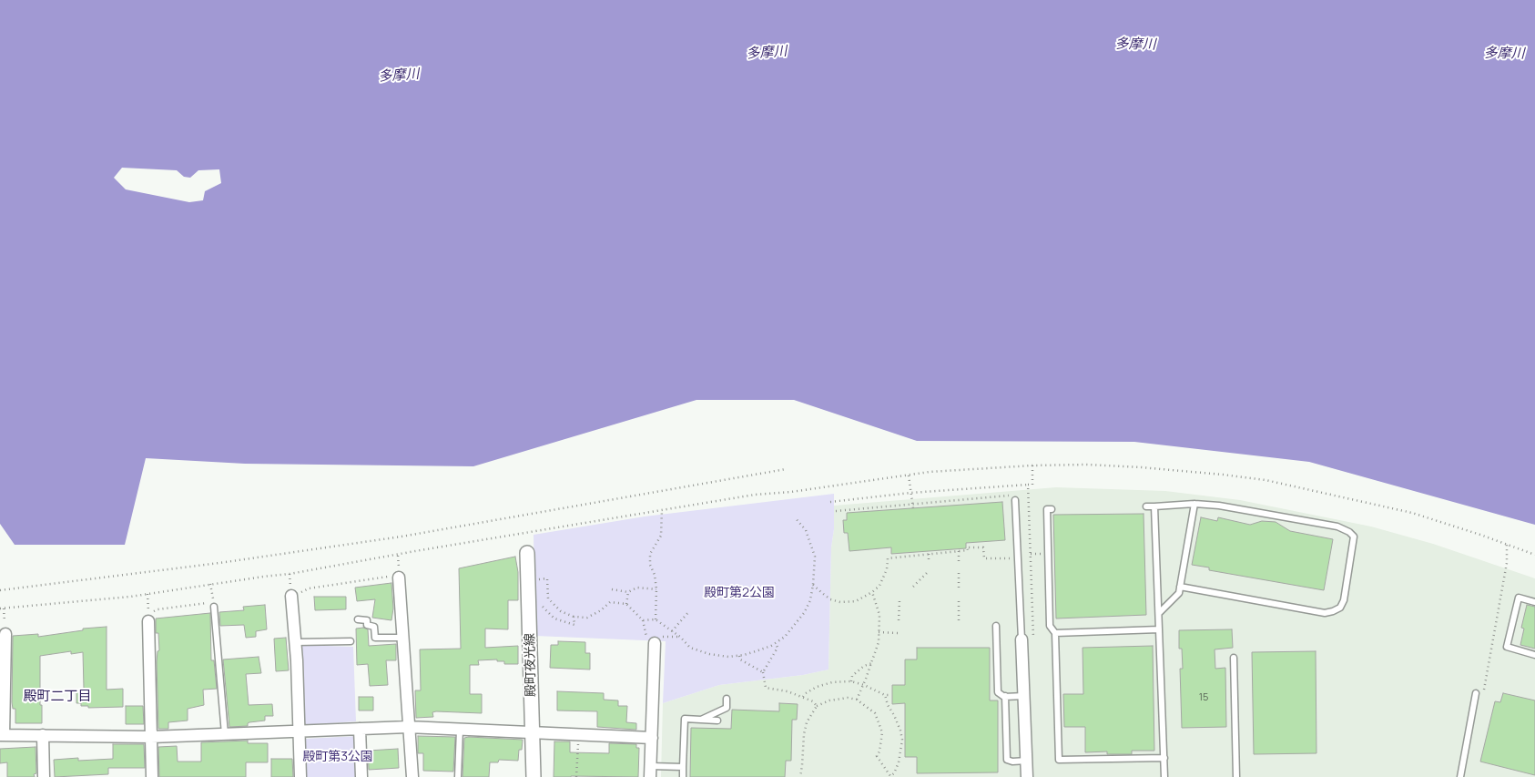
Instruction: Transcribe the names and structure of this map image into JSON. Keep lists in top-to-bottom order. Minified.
{"streets":{"street":["殿町夜光線"]},"districts":["殿町二丁目"],"water":["多摩川"],"parks":["殿町第2公園","殿町第3公園"],"house_numbers":["15"]}
